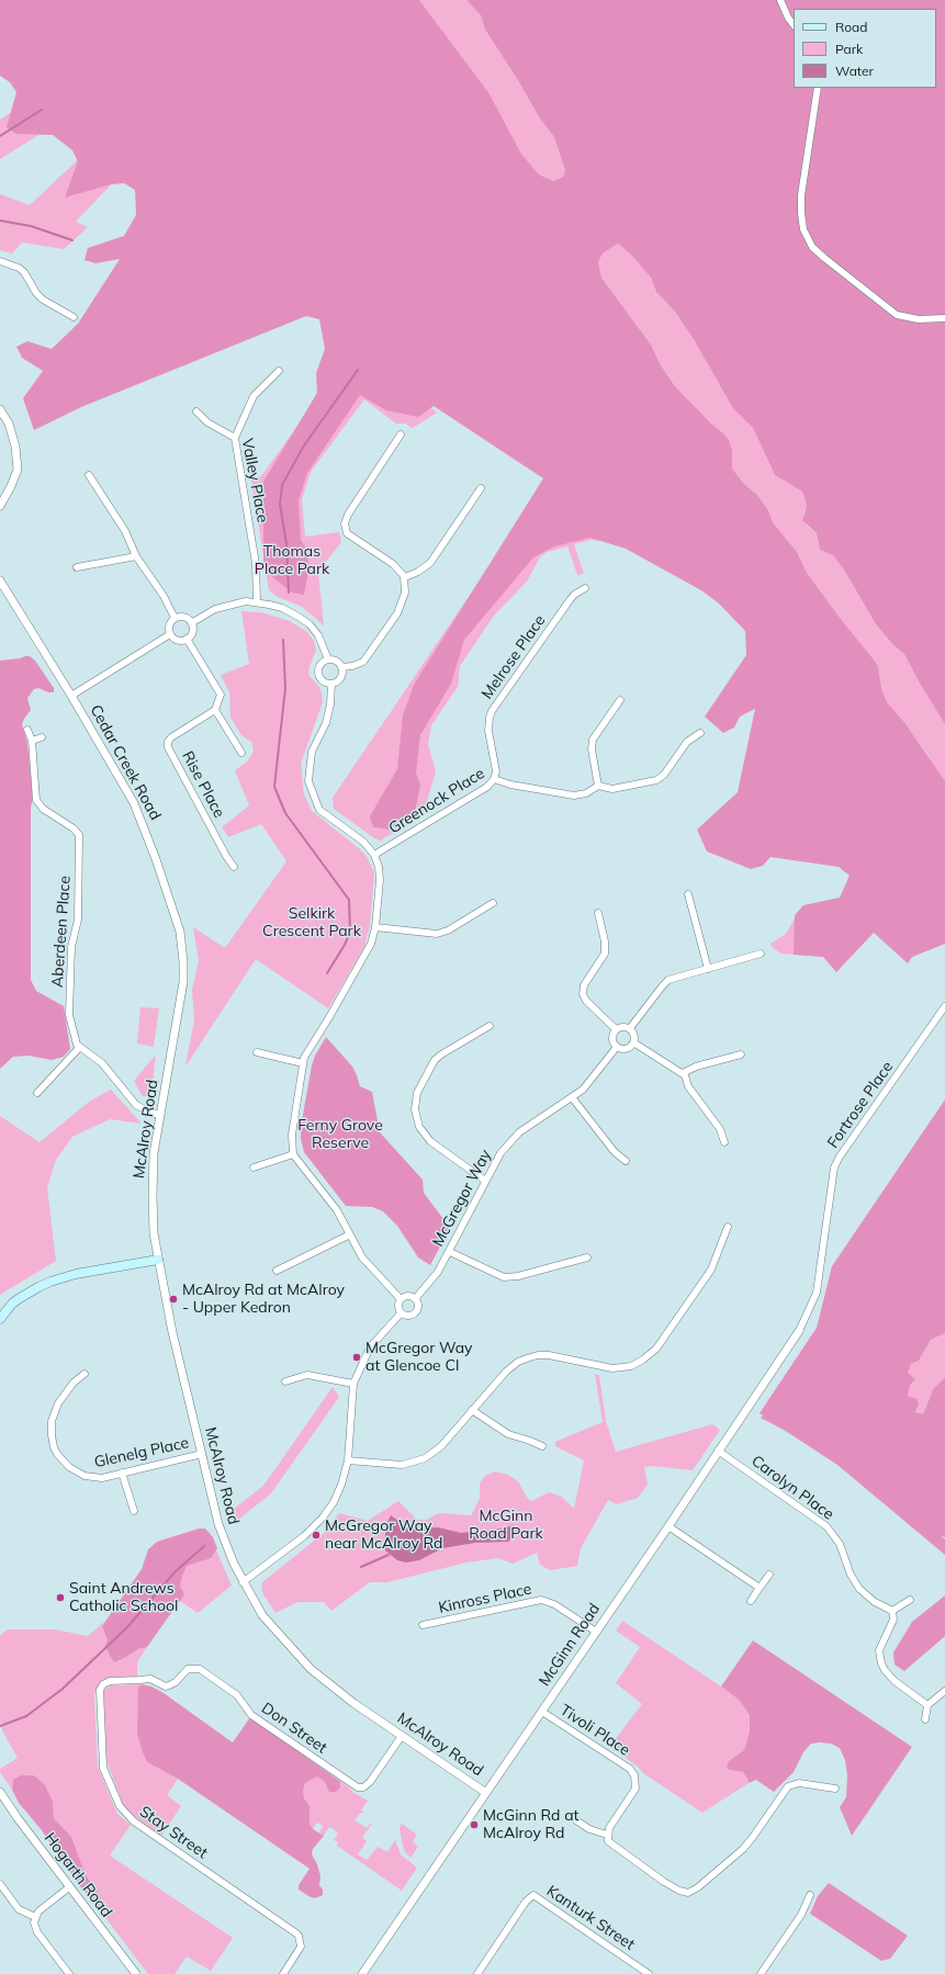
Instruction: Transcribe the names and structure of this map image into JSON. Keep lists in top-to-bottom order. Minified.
{"streets":{"street":["Valley Place","Melrose Place","Cedar Creek Road","Rise Place","Greenock Place","Aberdeen Place","Fortrose Place","McAlroy Road","McGregor Way","Glenelg Place","Carolyn Place","Kinross Place","McGinn Road","Don Street","Tivoli Place","Stay Street","Hogarth Road","Kanturk Street"]},"crossings":[["Melrose Place","Greenock Place"],["Cedar Creek Road","McAlroy Road"],["Fortrose Place","McGinn Road"],["McAlroy Road","Glenelg Place"],["McAlroy Road","McGinn Road"],["McAlroy Road","Don Street"],["Carolyn Place","McGinn Road"],["Kinross Place","McGinn Road"],["McGinn Road","Tivoli Place"],["Don Street","Stay Street"]],"parks":["Thomas Place Park","Selkirk Crescent Park","Ferny Grove Reserve","McGinn Road Park"],"places":["McAlroy Rd at McAlroy - Upper Kedron","McGregor Way at Glencoe Cl","McGregor Way near McAlroy Rd","Saint Andrews Catholic School","McGinn Rd at McAlroy Rd"],"legend":["Road","Park","Water"]}
